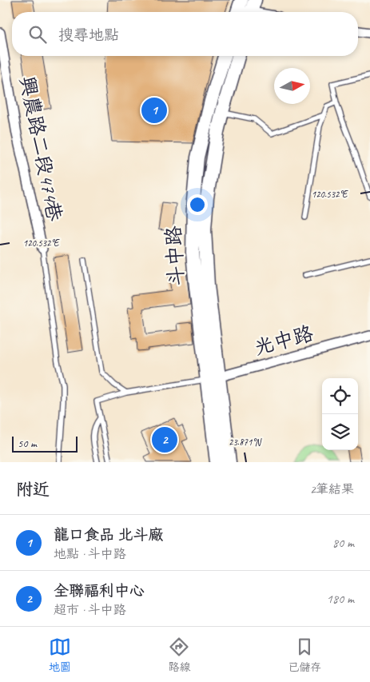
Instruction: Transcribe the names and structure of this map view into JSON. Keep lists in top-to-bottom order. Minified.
{"streets":{"main road":["斗中路"],"street":["興農路二段474巷","光中路"]},"crossings":[["斗中路","光中路"]],"scale_bar":"50 m","north":"right","page":{"search":"搜尋地點","pins":["1","2"],"scale":"50 m","heading":["附近","2筆結果"],"list":[{"mark":"1","name":"龍口食品 北斗廠","note":"地點 · 斗中路","value":"80 m"},{"mark":"2","name":"全聯福利中心","note":"超市 · 斗中路","value":"180 m"}],"nav":["地圖","路線","已儲存"]},"coordinates":["120.532°E","23.871°N"]}
